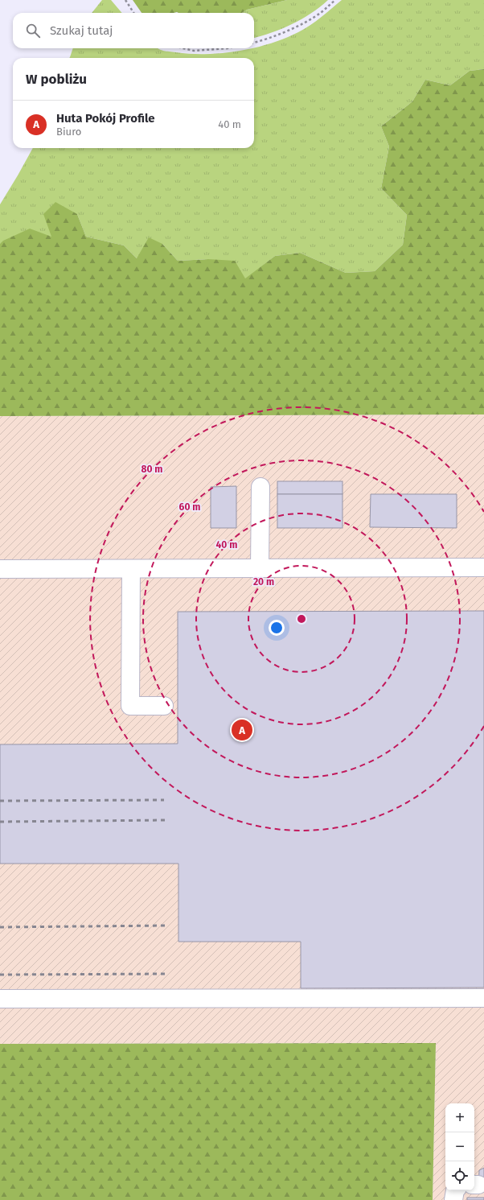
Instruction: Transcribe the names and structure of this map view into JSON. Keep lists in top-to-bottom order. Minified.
{"page":{"search":"Szukaj tutaj","heading":"W pobliżu","list":[{"mark":"A","name":"Huta Pokój Profile","note":"Biuro","value":"40 m"}],"pins":"A","map_buttons":["+","−"]},"rings":["80 m","60 m","40 m","20 m"]}
